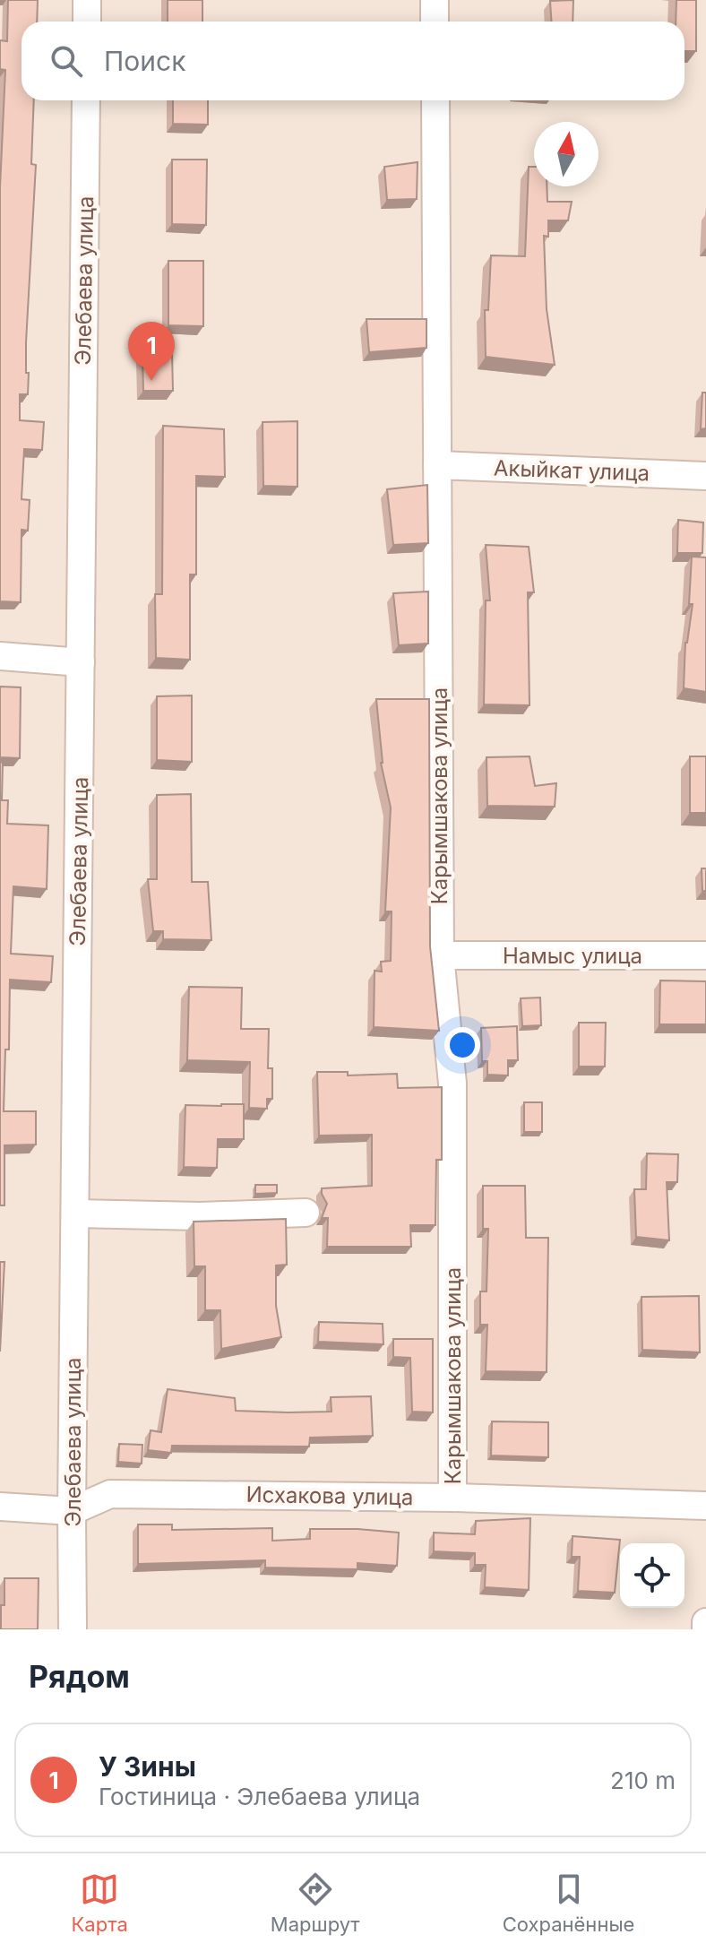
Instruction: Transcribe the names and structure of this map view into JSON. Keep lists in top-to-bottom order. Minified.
{"streets":{"street":["Элебаева улица","Акыйкат улица","Карымшакова улица","Намыс улица","Исхакова улица"]},"crossings":[["Элебаева улица","Исхакова улица"],["Акыйкат улица","Карымшакова улица"],["Карымшакова улица","Намыс улица"],["Карымшакова улица","Исхакова улица"]],"north":"top","page":{"search":"Поиск","pins":"1","heading":"Рядом","list":[{"mark":"1","name":"У Зины","note":"Гостиница · Элебаева улица","value":"210 m"}],"nav":["Карта","Маршрут","Сохранённые"]}}
